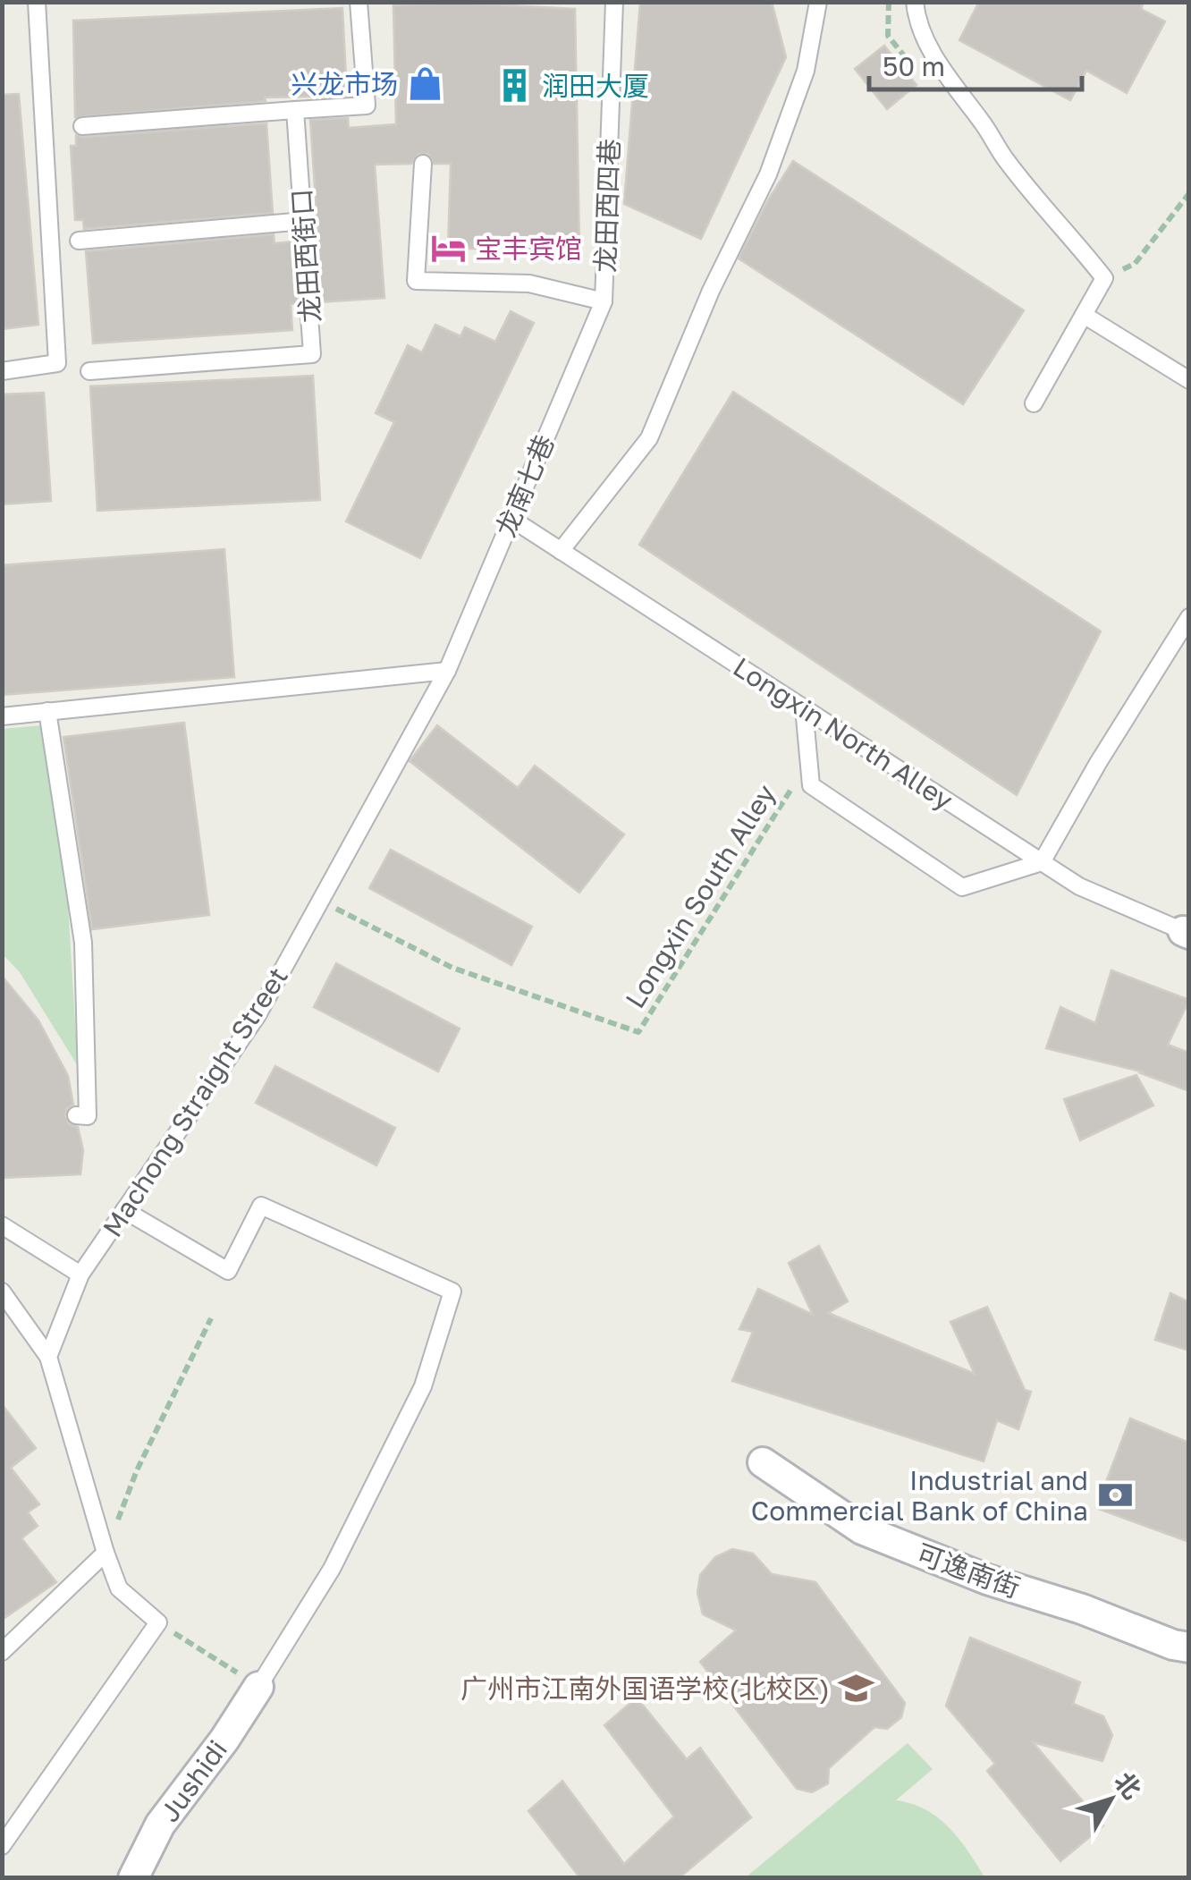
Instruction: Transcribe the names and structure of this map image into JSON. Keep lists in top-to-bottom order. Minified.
{"streets":{"street":["可逸南街","Jushidi"],"lane":["龙田西四巷","龙田西街口","龙南七巷","Longxin North Alley","Machong Straight Street"],"path":["Longxin South Alley"]},"crossings":[["龙田西四巷","龙南七巷"],["龙南七巷","Longxin North Alley"],["龙南七巷","Machong Straight Street"],["Longxin South Alley","Machong Straight Street"]],"places":{"shop":["兴龙市场"],"building":["润田大厦"],"hotel":["宝丰宾馆"],"bank":["Industrial and Commercial Bank of China"],"school or university":["广州市江南外国语学校(北校区)"]},"scale_bar":"50 m","north":"top right"}
